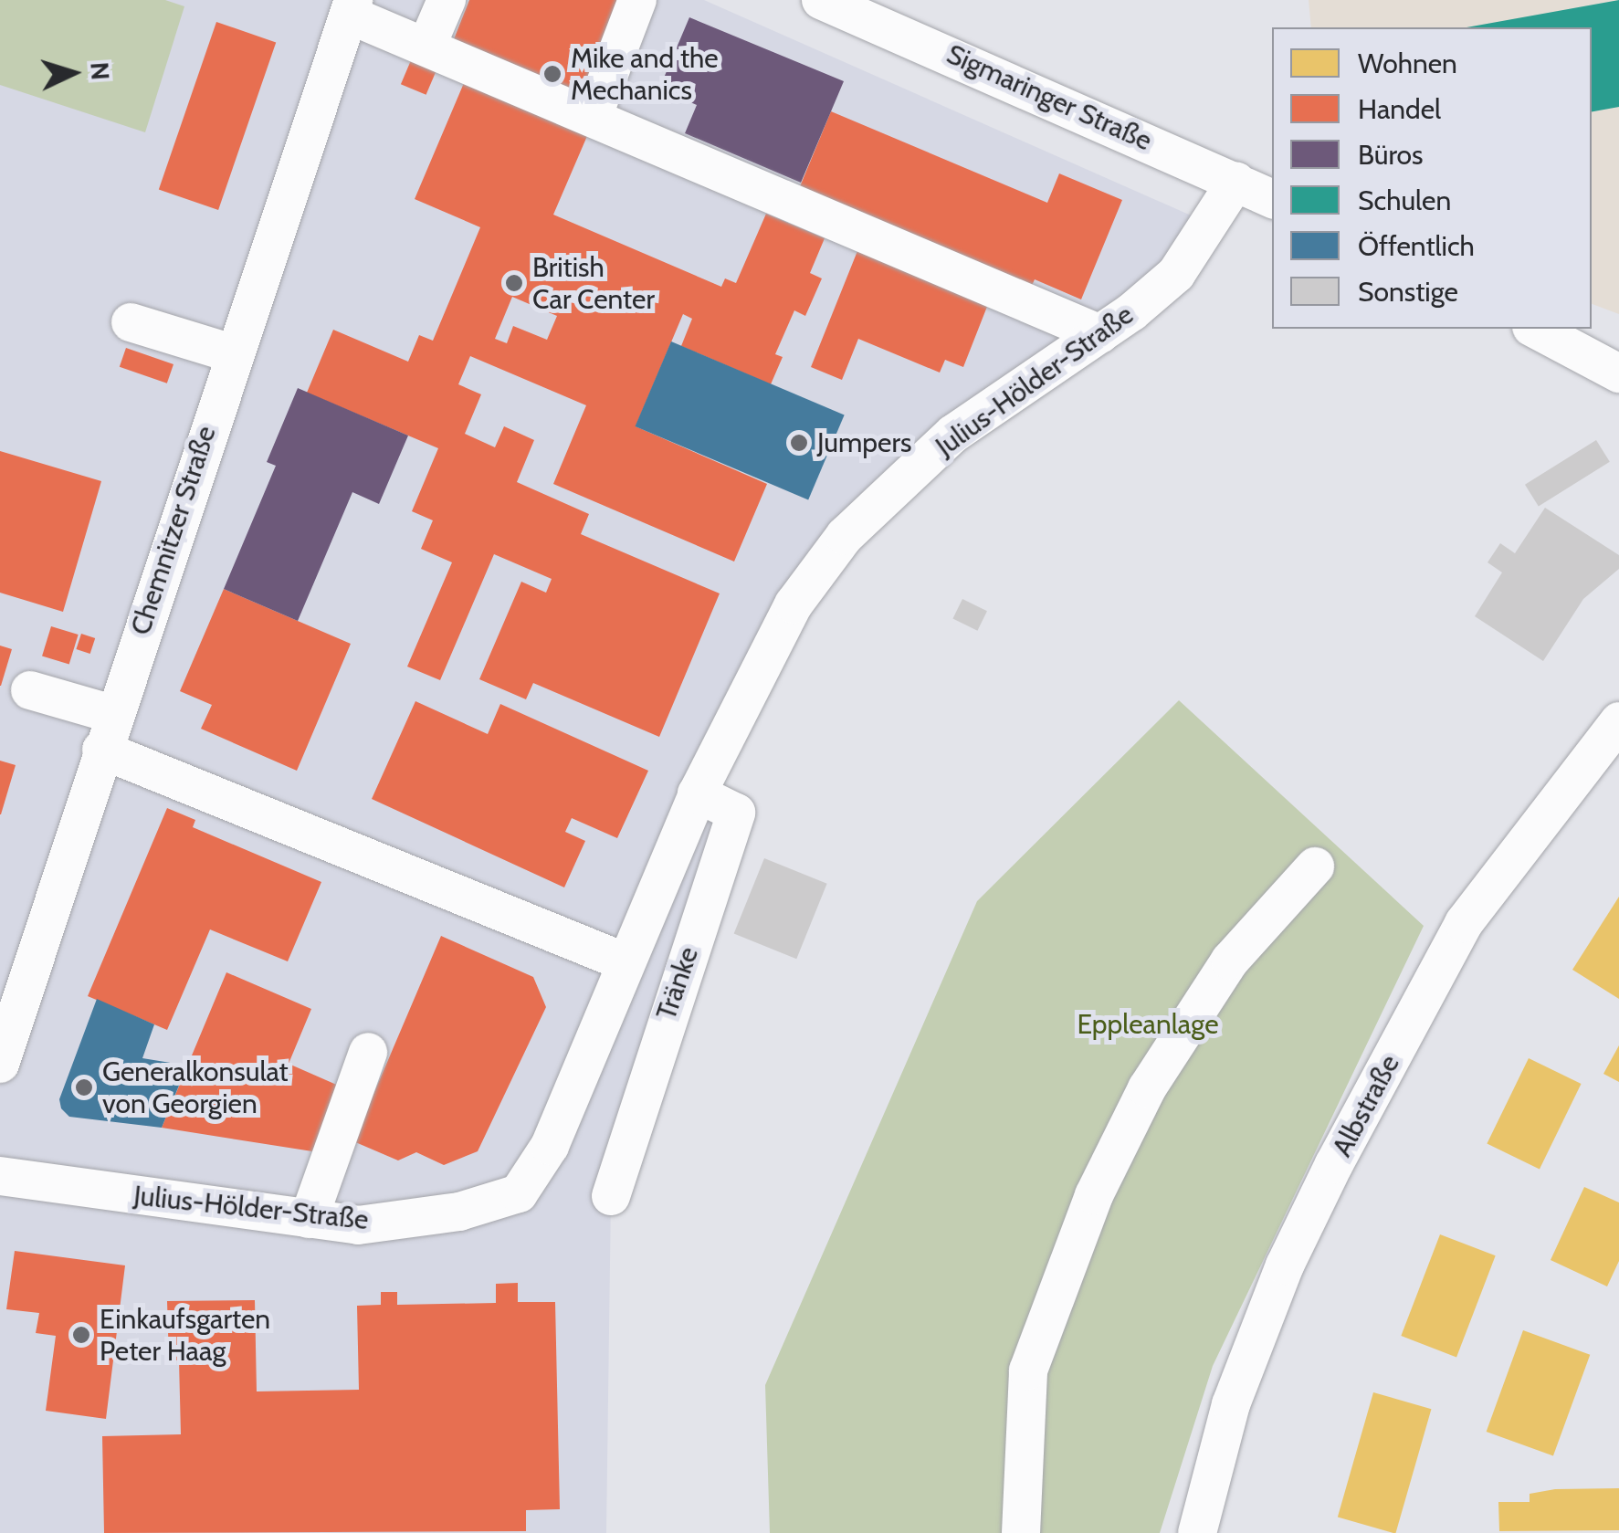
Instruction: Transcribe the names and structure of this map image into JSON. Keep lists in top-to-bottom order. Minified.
{"streets":{"street":["Sigmaringer Straße","Julius-Hölder-Straße","Chemnitzer Straße","Tränke","Albstraße"]},"crossings":[["Sigmaringer Straße","Julius-Hölder-Straße"],["Julius-Hölder-Straße","Tränke"]],"parks":["Eppleanlage"],"places":["Mike and the Mechanics","British Car Center","Jumpers","Generalkonsulat von Georgien","Einkaufsgarten Peter Haag"],"legend":["Wohnen","Handel","Büros","Schulen","Öffentlich","Sonstige"],"north":"right"}
